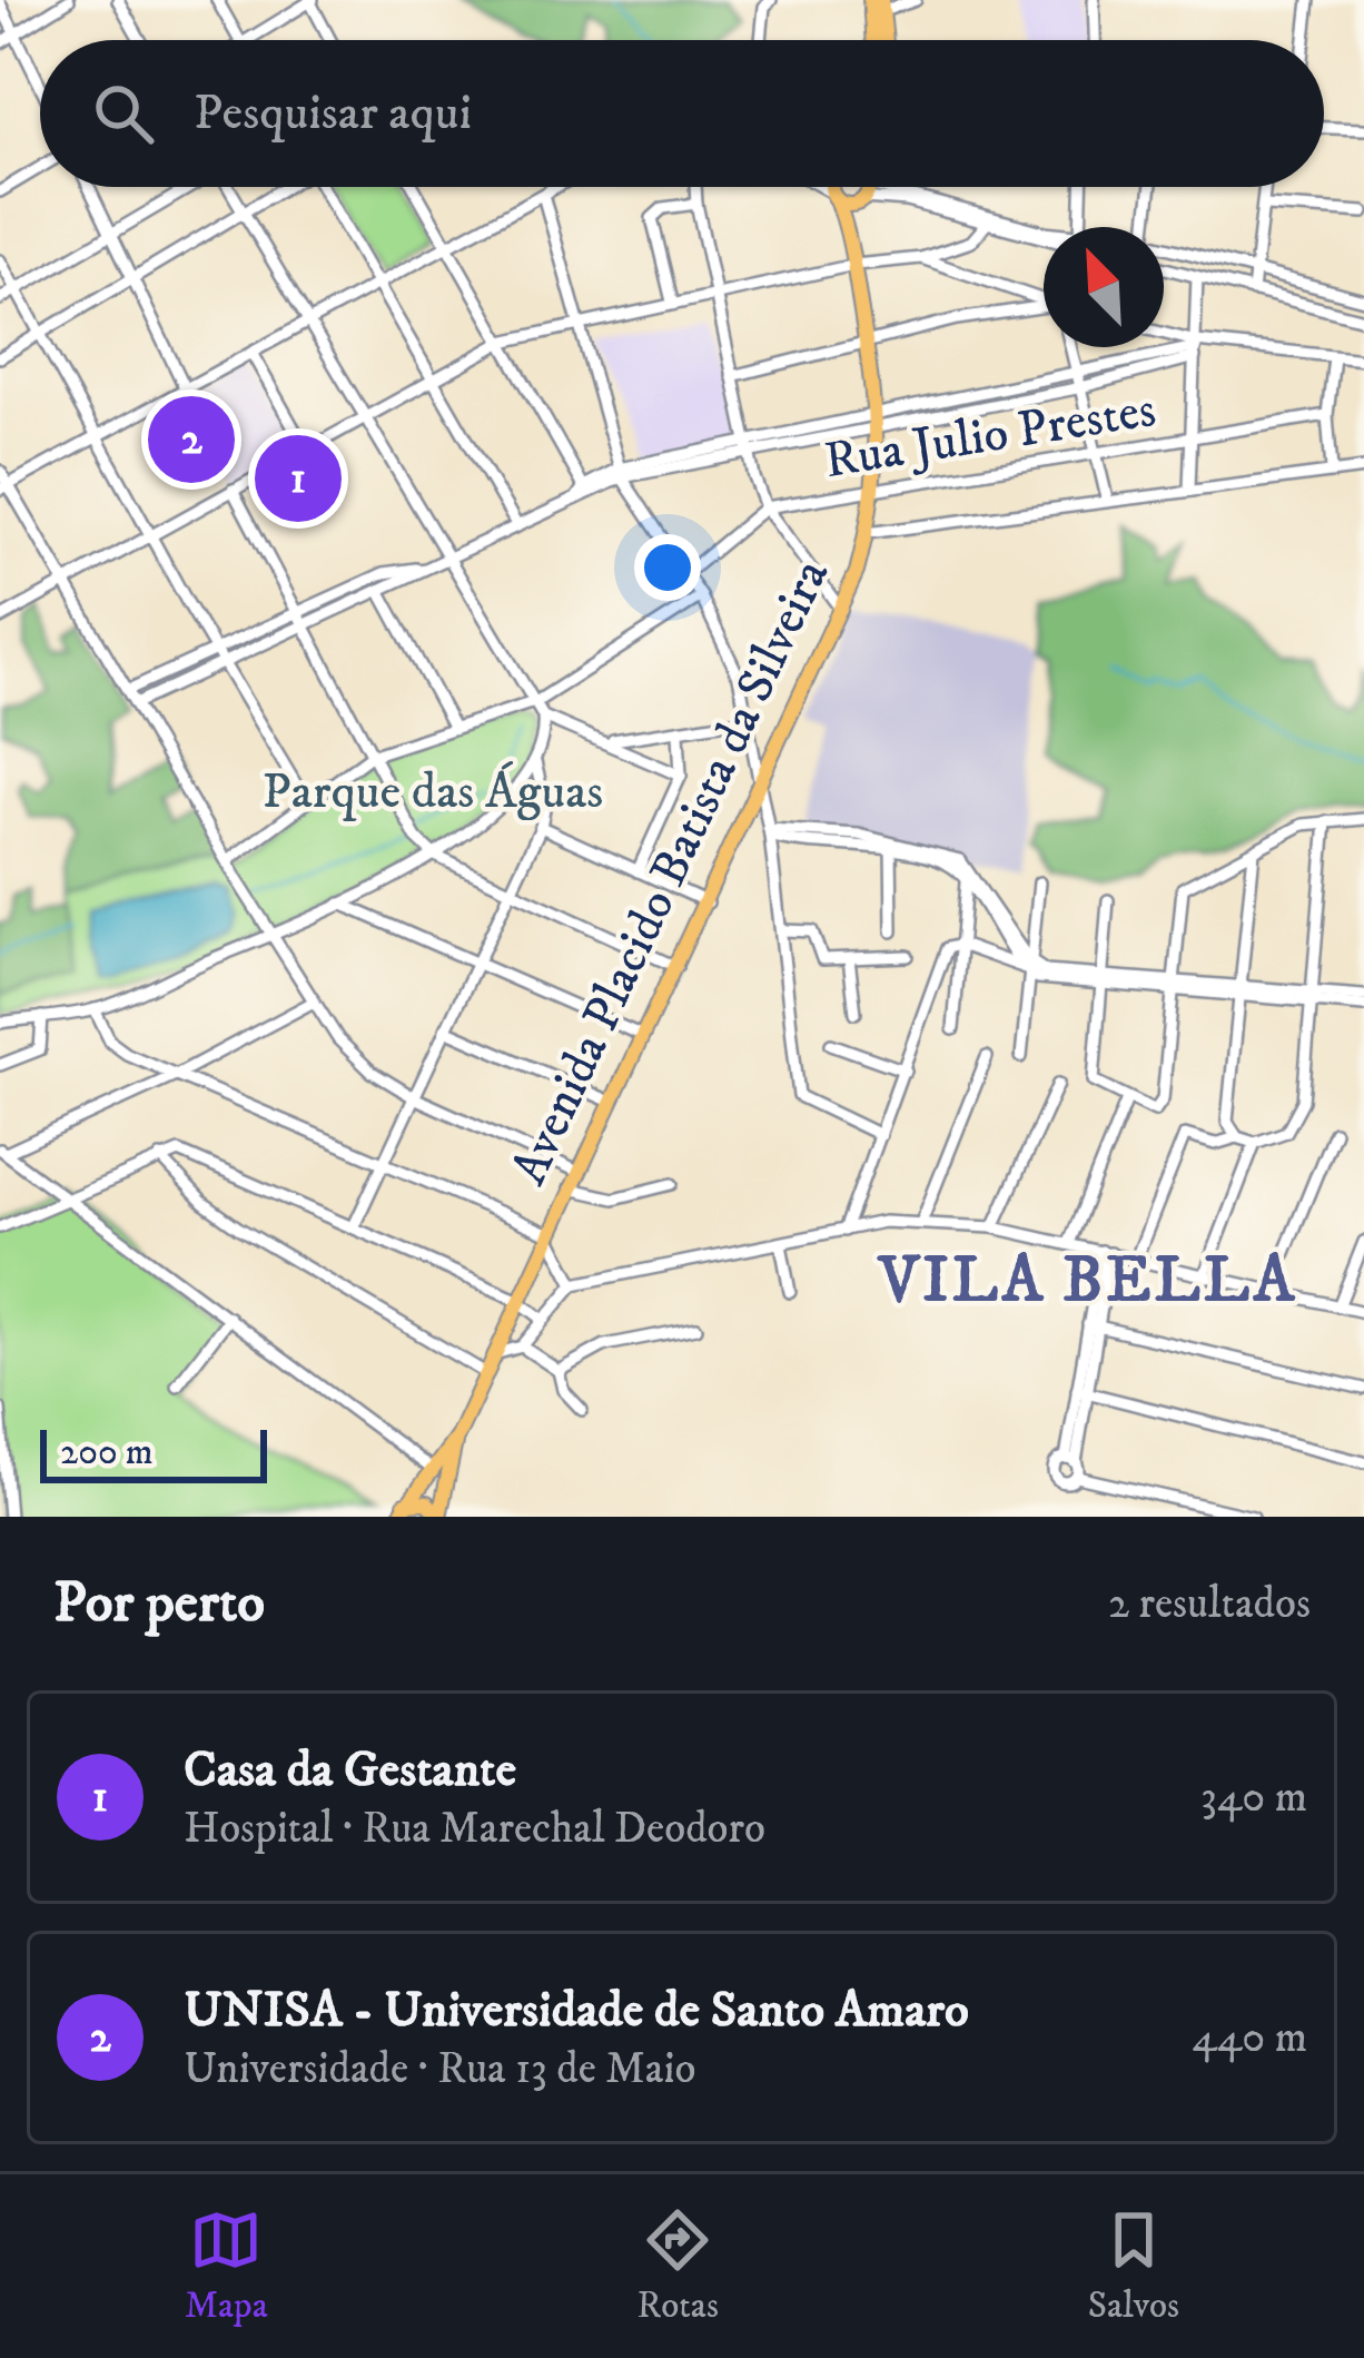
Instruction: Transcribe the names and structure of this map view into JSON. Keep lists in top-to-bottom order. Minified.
{"streets":{"main road":["Avenida Placido Batista da Silveira"],"street":["Rua Julio Prestes"]},"crossings":[["Rua Julio Prestes","Avenida Placido Batista da Silveira"]],"districts":["VILA BELLA"],"parks":["Parque das Águas"],"scale_bar":"200 m","north":"top left","page":{"search":"Pesquisar aqui","pins":["2","1"],"scale":"200 m","heading":["Por perto","2 resultados"],"list":[{"mark":"1","name":"Casa da Gestante","note":"Hospital · Rua Marechal Deodoro","value":"340 m"},{"mark":"2","name":"UNISA - Universidade de Santo Amaro","note":"Universidade · Rua 13 de Maio","value":"440 m"}],"nav":["Mapa","Rotas","Salvos"]}}
